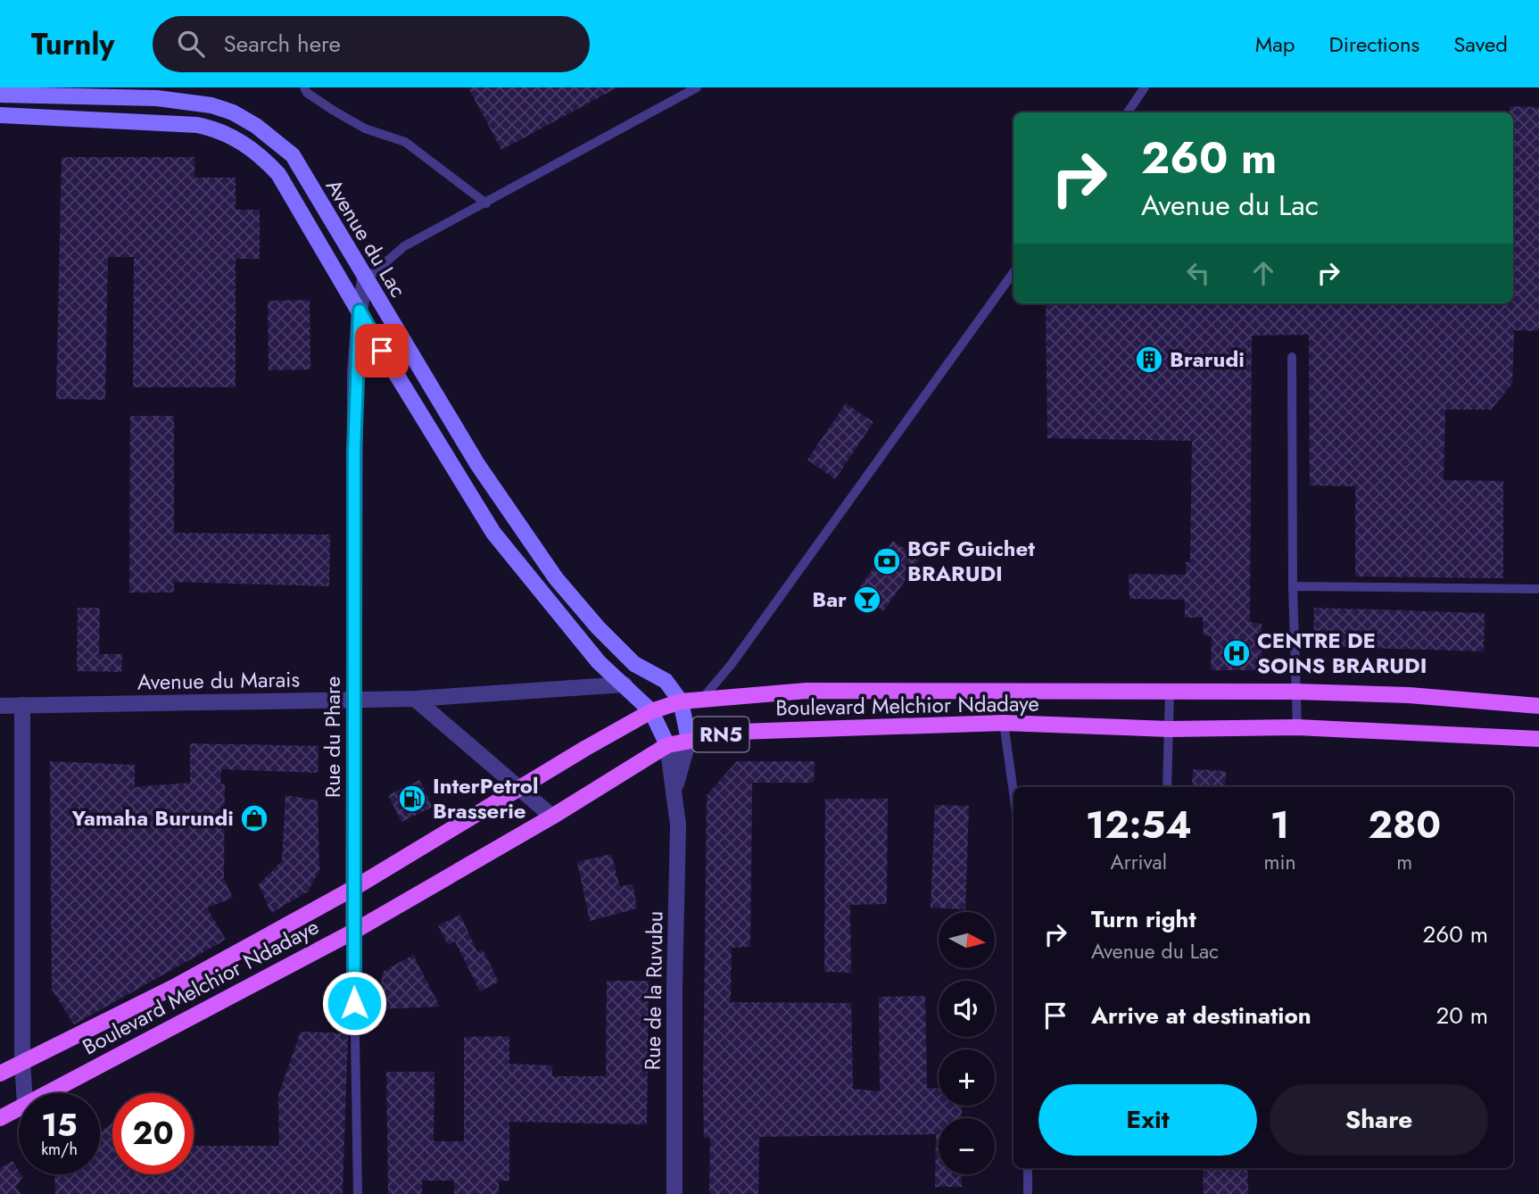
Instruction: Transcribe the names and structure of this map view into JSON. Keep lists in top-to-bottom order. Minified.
{"streets":{"main road":["Avenue du Lac","Boulevard Melchior Ndadaye","RN5"],"street":["Avenue du Marais","Rue du Phare","Rue de la Ruvubu"]},"crossings":[["Avenue du Lac","Avenue du Marais"],["Avenue du Lac","Boulevard Melchior Ndadaye"],["Avenue du Lac","Rue du Phare"],["Avenue du Lac","Rue de la Ruvubu"],["Avenue du Marais","Rue du Phare"],["Boulevard Melchior Ndadaye","Rue du Phare"],["Boulevard Melchior Ndadaye","Rue de la Ruvubu"]],"places":{"building":["Brarudi"],"bank":["BGF Guichet BRARUDI"],"bar":["Bar"],"hospital":["CENTRE DE SOINS BRARUDI"],"fuel station":["InterPetrol Brasserie"],"shop":["Yamaha Burundi"]},"north":"right","page":{"header":"Turnly","search":"Search here","nav":["Map","Directions","Saved"],"turn":["260 m","Avenue du Lac"],"eta":["12:54","Arrival","1","min","280","m"],"list":[{"name":"Turn right","note":"Avenue du Lac","value":"260 m"},{"name":"Arrive at destination","value":"20 m"}],"map_buttons":["+","−"],"buttons":["Exit","Share"],"speed":"15 km/h","limit":"20"}}
